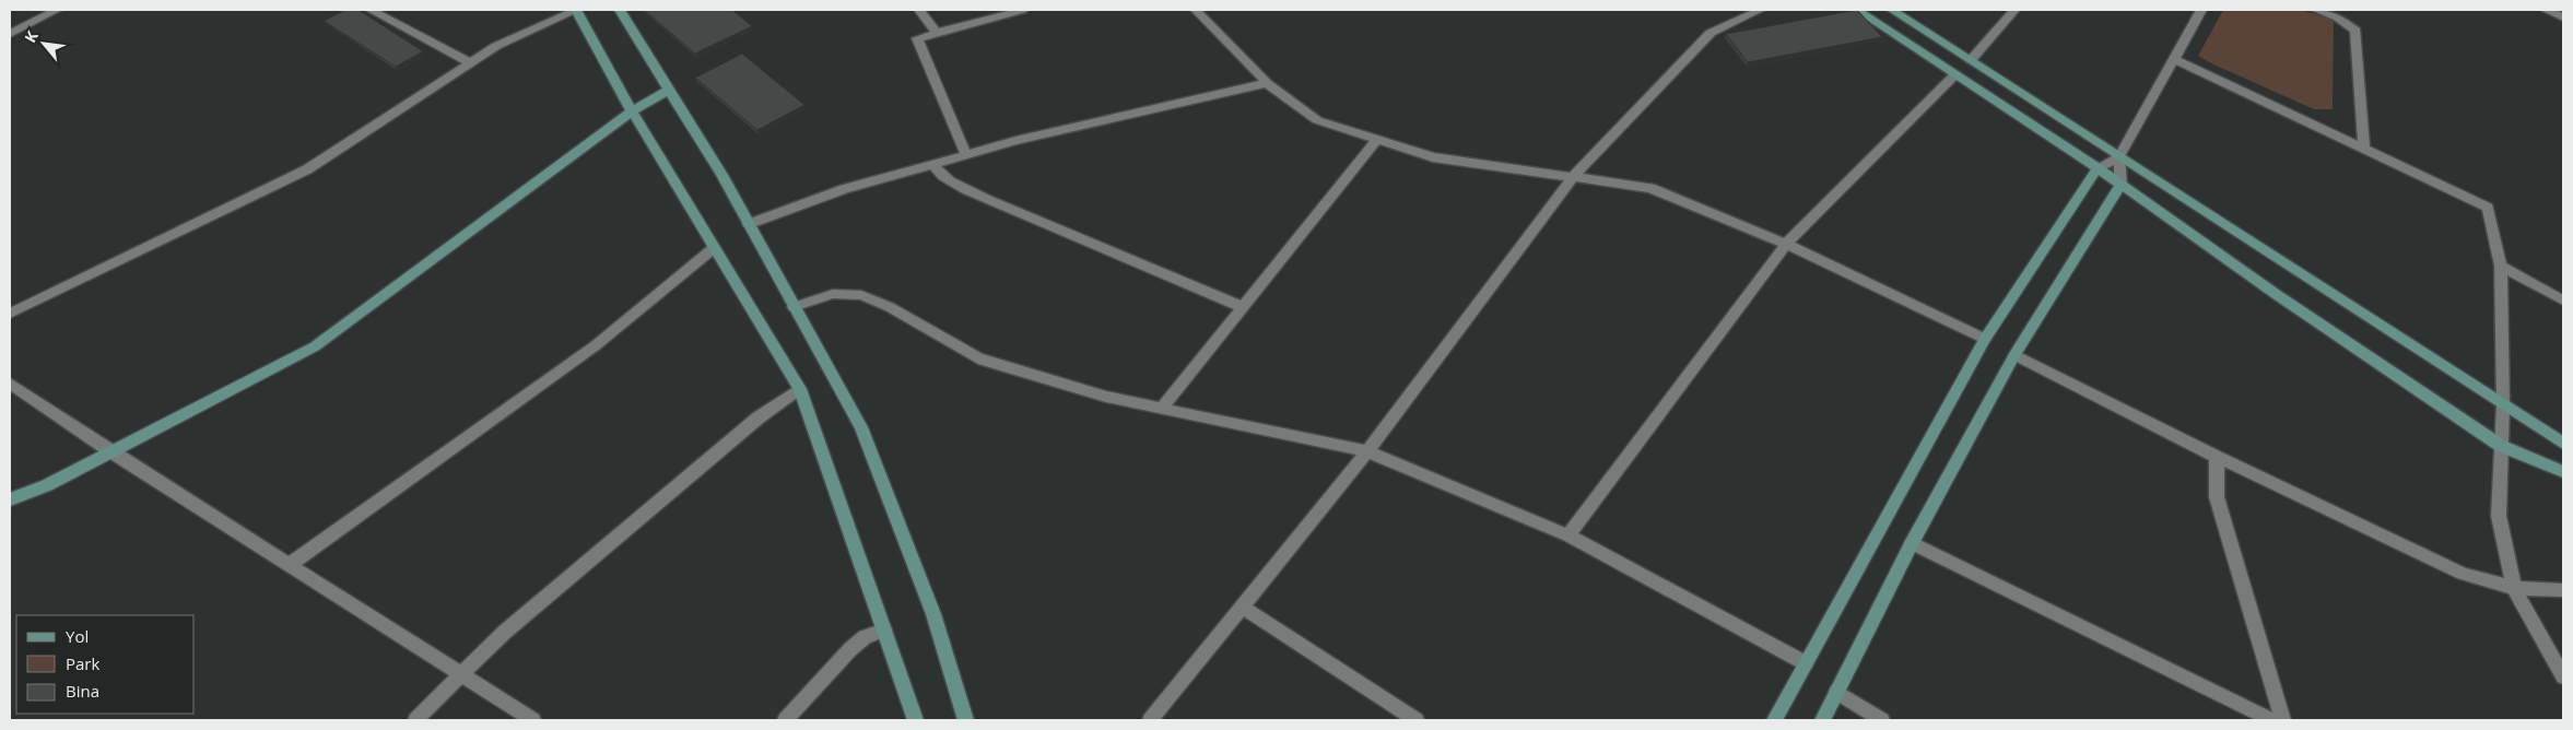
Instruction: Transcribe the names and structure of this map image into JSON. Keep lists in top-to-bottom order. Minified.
{"legend":["Yol","Park","Bina"],"north":"top left"}
